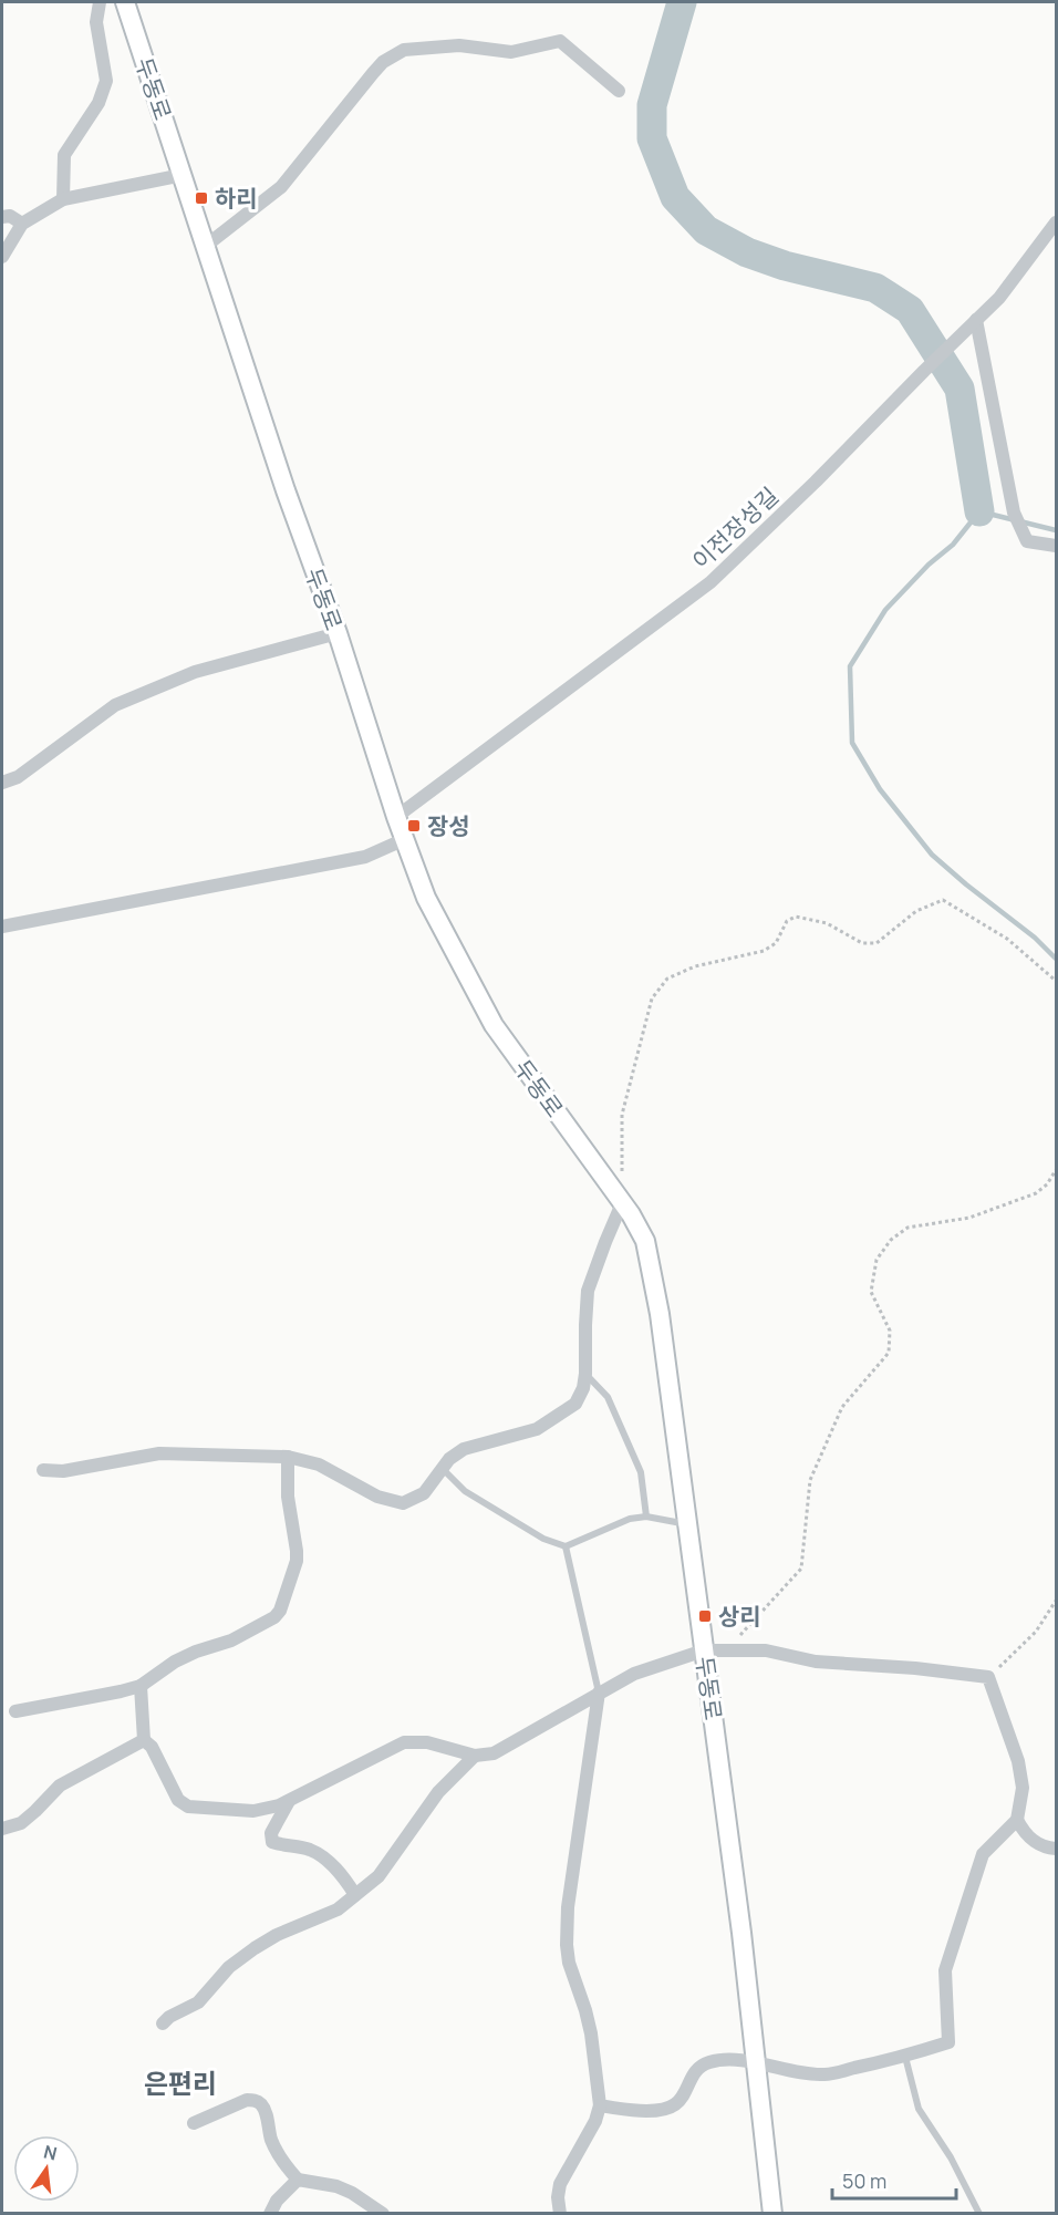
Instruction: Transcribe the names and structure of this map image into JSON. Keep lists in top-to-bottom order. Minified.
{"streets":{"main road":["두동로"],"street":["이전장성길"]},"crossings":[["두동로","이전장성길"]],"districts":["은편리"],"places":{"transit":["하리","장성","상리"]},"scale_bar":"50 m","north":"top"}
